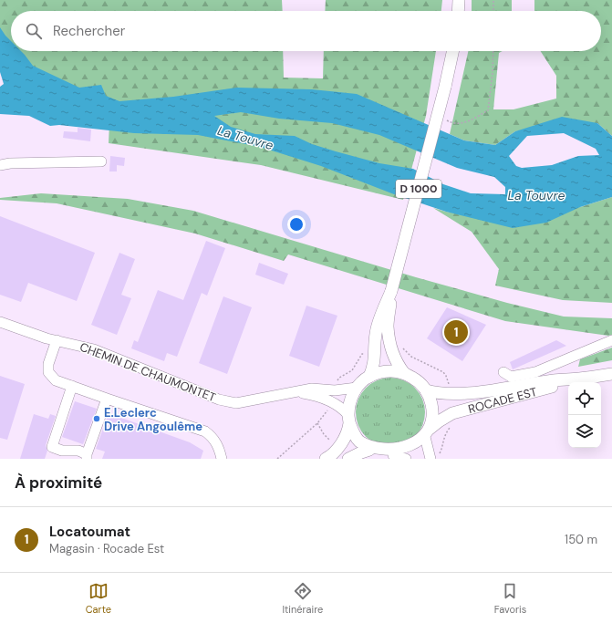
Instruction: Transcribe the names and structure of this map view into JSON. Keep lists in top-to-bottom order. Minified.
{"streets":{"main road":["D 1000","ROCADE EST"],"street":["CHEMIN DE CHAUMONTET"]},"crossings":[["D 1000","CHEMIN DE CHAUMONTET"],["D 1000","ROCADE EST"],["CHEMIN DE CHAUMONTET","ROCADE EST"]],"water":["La Touvre"],"places":["E.Leclerc Drive Angoulême"],"page":{"search":"Rechercher","pins":"1","heading":"À proximité","list":[{"mark":"1","name":"Locatoumat","note":"Magasin · Rocade Est","value":"150 m"}],"nav":["Carte","Itinéraire","Favoris"]}}
